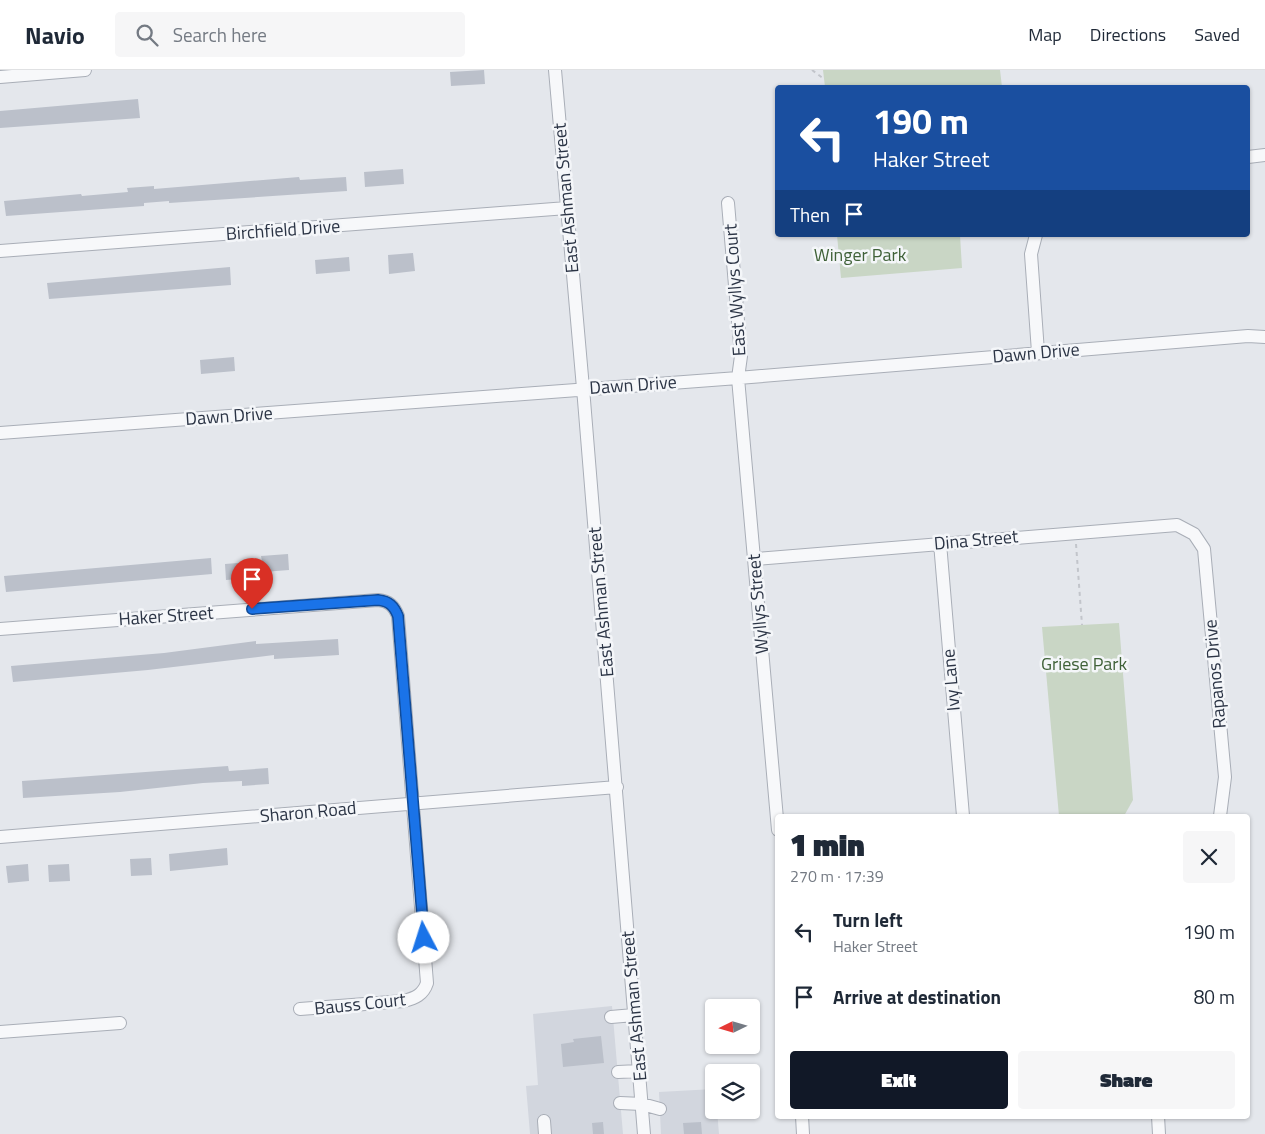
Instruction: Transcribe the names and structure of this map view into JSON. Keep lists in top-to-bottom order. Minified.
{"streets":{"street":["East Ashman Street","Birchfield Drive","East Wyllys Court","Dawn Drive","Dina Street","Wyllys Street","Haker Street","Rapanos Drive","Ivy Lane","Sharon Road","Bauss Court"]},"crossings":[["East Ashman Street","Birchfield Drive"],["East Ashman Street","Dawn Drive"],["East Ashman Street","Sharon Road"],["East Wyllys Court","Dawn Drive"],["East Wyllys Court","Wyllys Street"],["Dawn Drive","Wyllys Street"],["Dina Street","Wyllys Street"],["Dina Street","Rapanos Drive"],["Dina Street","Ivy Lane"],["Haker Street","Bauss Court"],["Sharon Road","Bauss Court"]],"parks":["Winger Park","Griese Park"],"north":"left","page":{"header":"Navio","search":"Search here","nav":["Map","Directions","Saved"],"turn":["190 m","Haker Street"],"then":"Then","heading":["1 min","270 m · 17:39"],"list":[{"name":"Turn left","note":"Haker Street","value":"190 m"},{"name":"Arrive at destination","value":"80 m"}],"buttons":["Exit","Share"]}}
